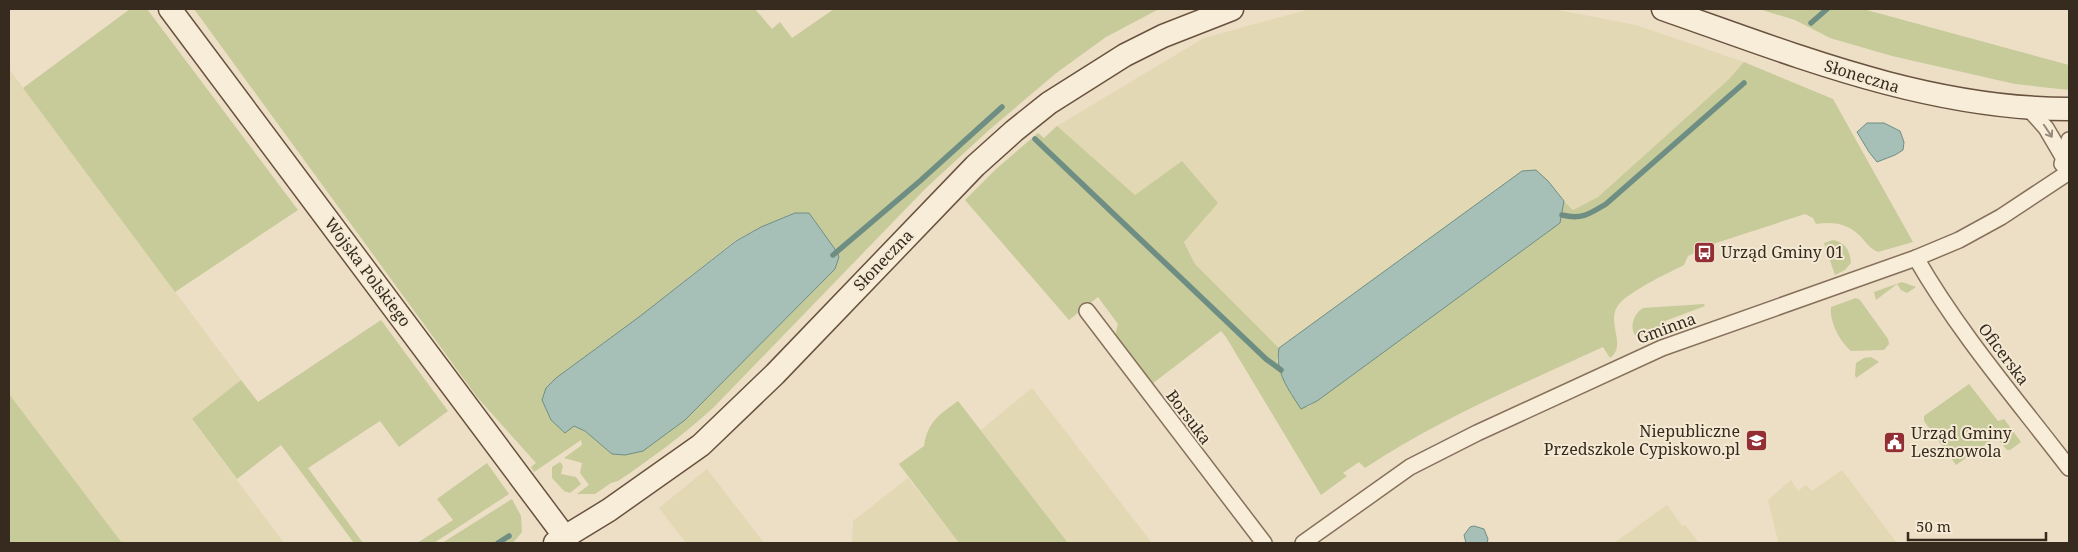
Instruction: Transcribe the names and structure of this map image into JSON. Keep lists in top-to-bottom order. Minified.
{"streets":{"main road":["Słoneczna","Wojska Polskiego"],"street":["Gminna","Oficerska","Borsuka"]},"crossings":[["Słoneczna","Wojska Polskiego"],["Gminna","Oficerska"]],"places":{"bus stop":["Urząd Gminy 01"],"school or university":["Niepubliczne Przedszkole Cypiskowo.pl"],"public building":["Urząd Gminy Lesznowola"]},"scale_bar":"50 m"}
